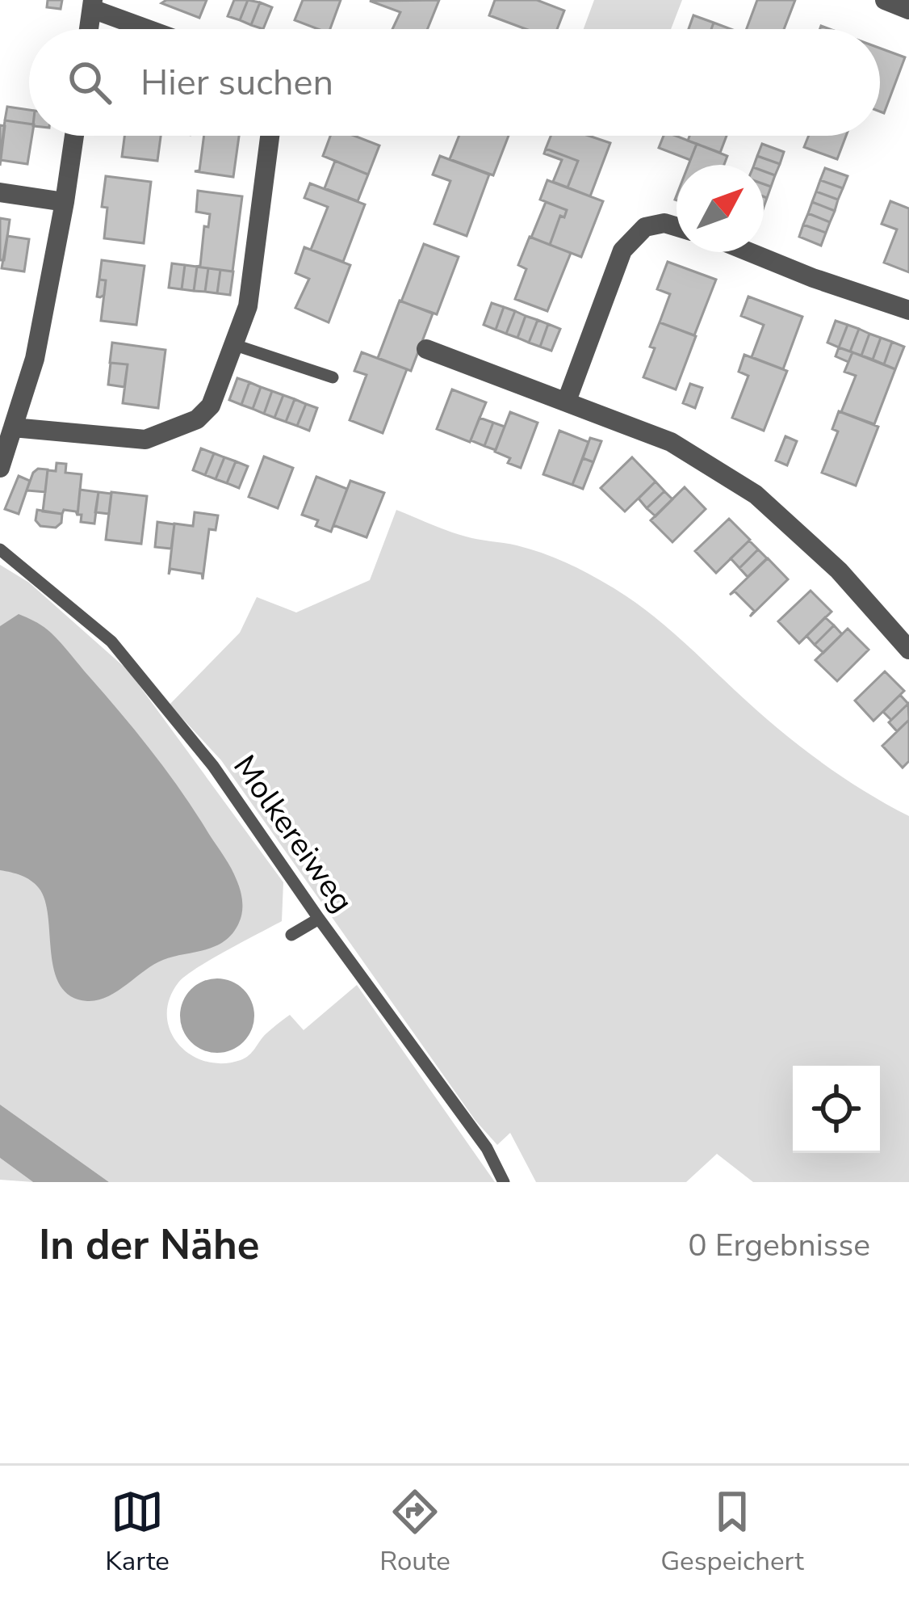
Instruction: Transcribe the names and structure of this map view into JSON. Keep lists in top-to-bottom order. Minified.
{"streets":{"lane":["Molkereiweg"]},"north":"top right","page":{"search":"Hier suchen","heading":["In der Nähe","0 Ergebnisse"],"nav":["Karte","Route","Gespeichert"]}}
